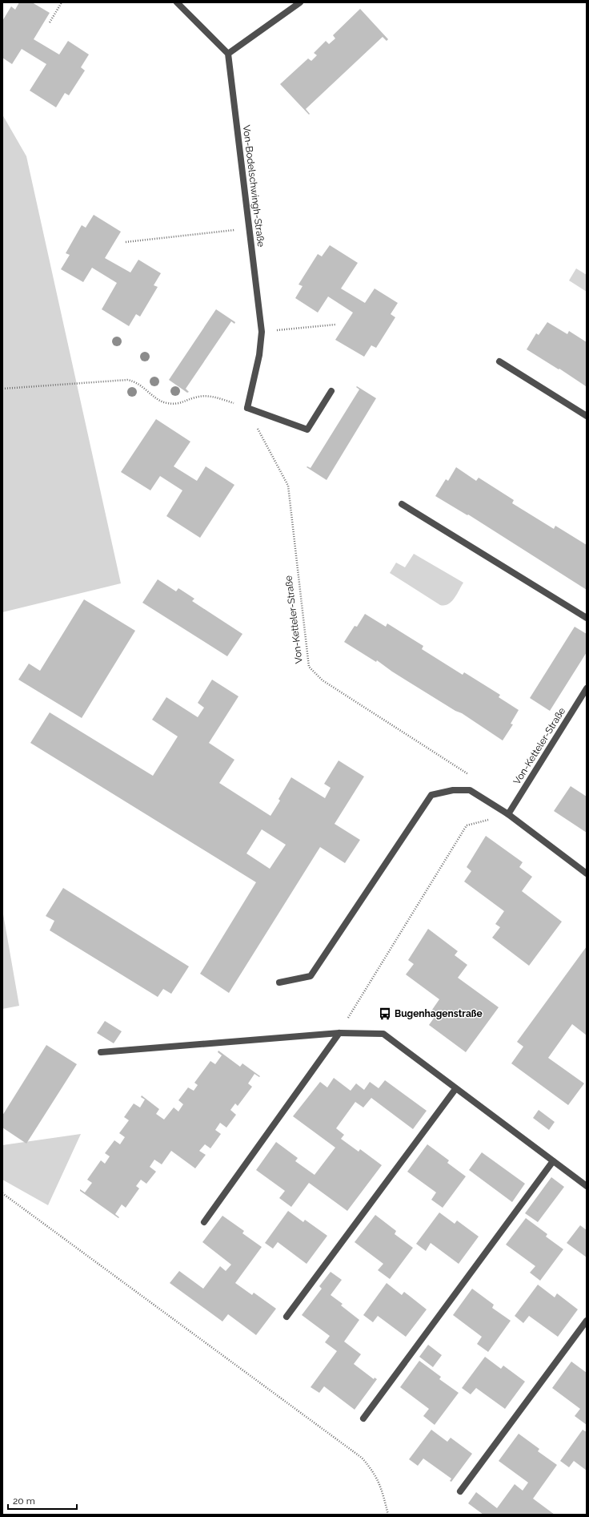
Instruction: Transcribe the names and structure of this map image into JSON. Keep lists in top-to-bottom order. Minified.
{"streets":{"street":["Von-Bodelschwingh-Straße","Von-Ketteler-Straße"]},"crossings":[["Von-Bodelschwingh-Straße","Von-Ketteler-Straße"]],"places":{"bus stop":["Bugenhagenstraße"]},"scale_bar":"20 m"}
